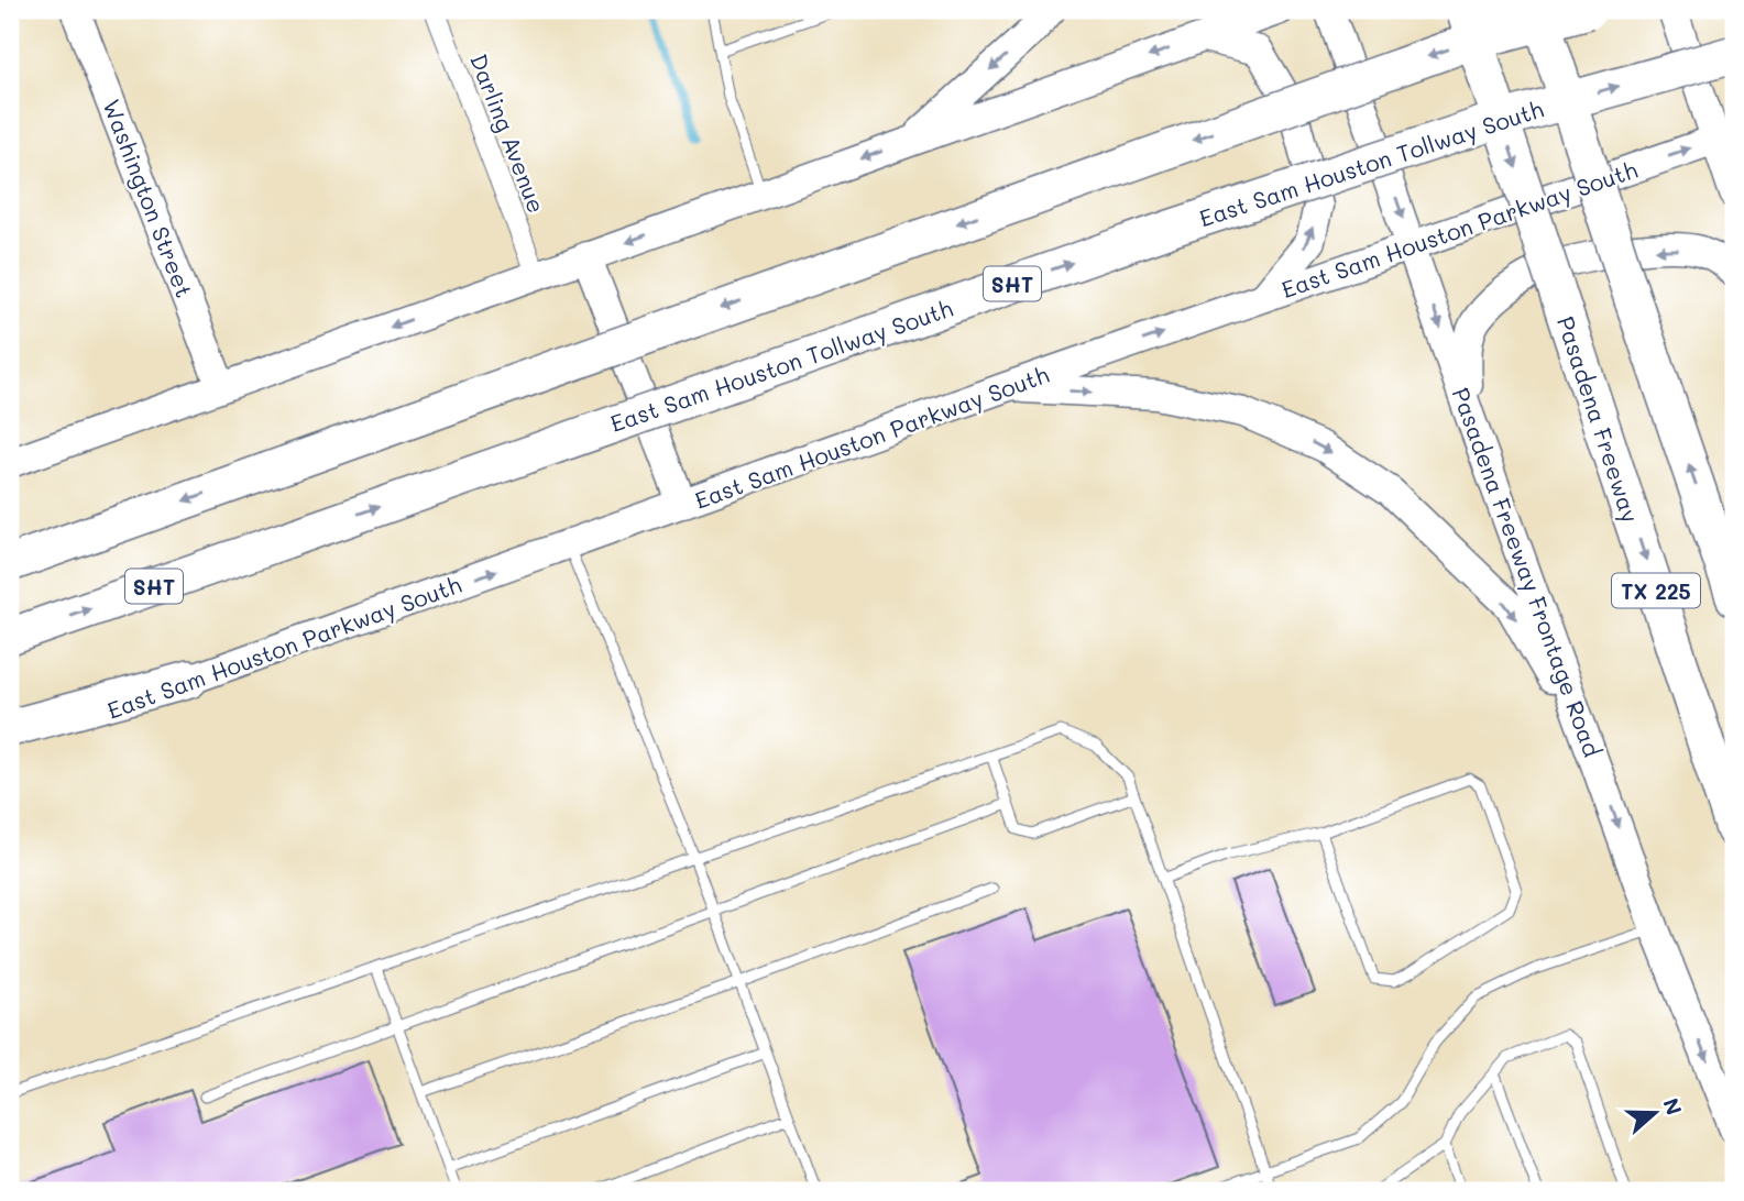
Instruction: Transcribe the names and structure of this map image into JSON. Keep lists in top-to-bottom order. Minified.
{"streets":{"highway":["East Sam Houston Tollway South","SHT","Pasadena Freeway","TX 225"],"main road":["Washington Street","East Sam Houston Parkway South","Pasadena Freeway Frontage Road"],"street":["Darling Avenue"]},"crossings":[["East Sam Houston Parkway South","Pasadena Freeway Frontage Road"]],"one_way":["East Sam Houston Parkway South","Pasadena Freeway Frontage Road"],"north":"right"}
